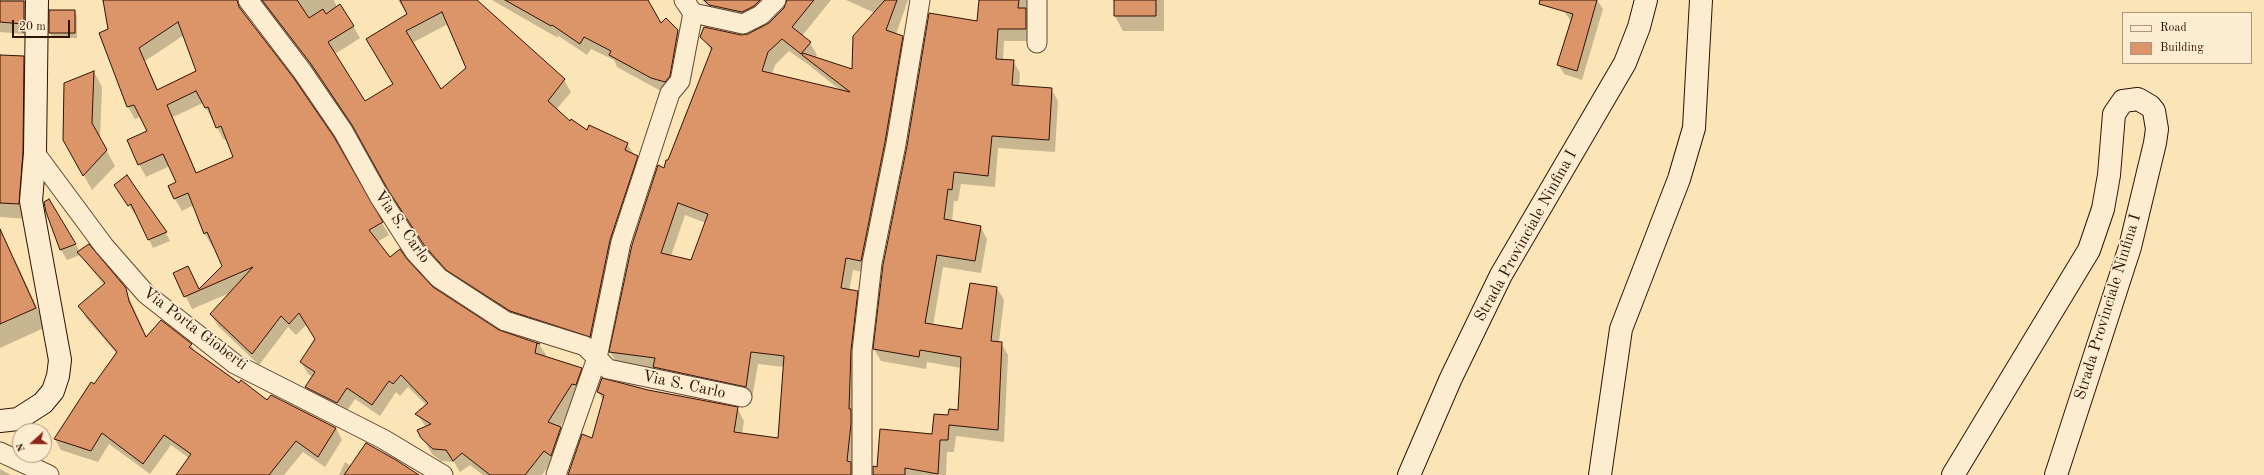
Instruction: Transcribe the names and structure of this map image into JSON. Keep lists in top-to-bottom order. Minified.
{"streets":{"street":["Via S. Carlo","Strada Provinciale Ninfina I","Via Porta Gioberti"]},"legend":["Road","Building"],"scale_bar":"20 m","north":"left"}
